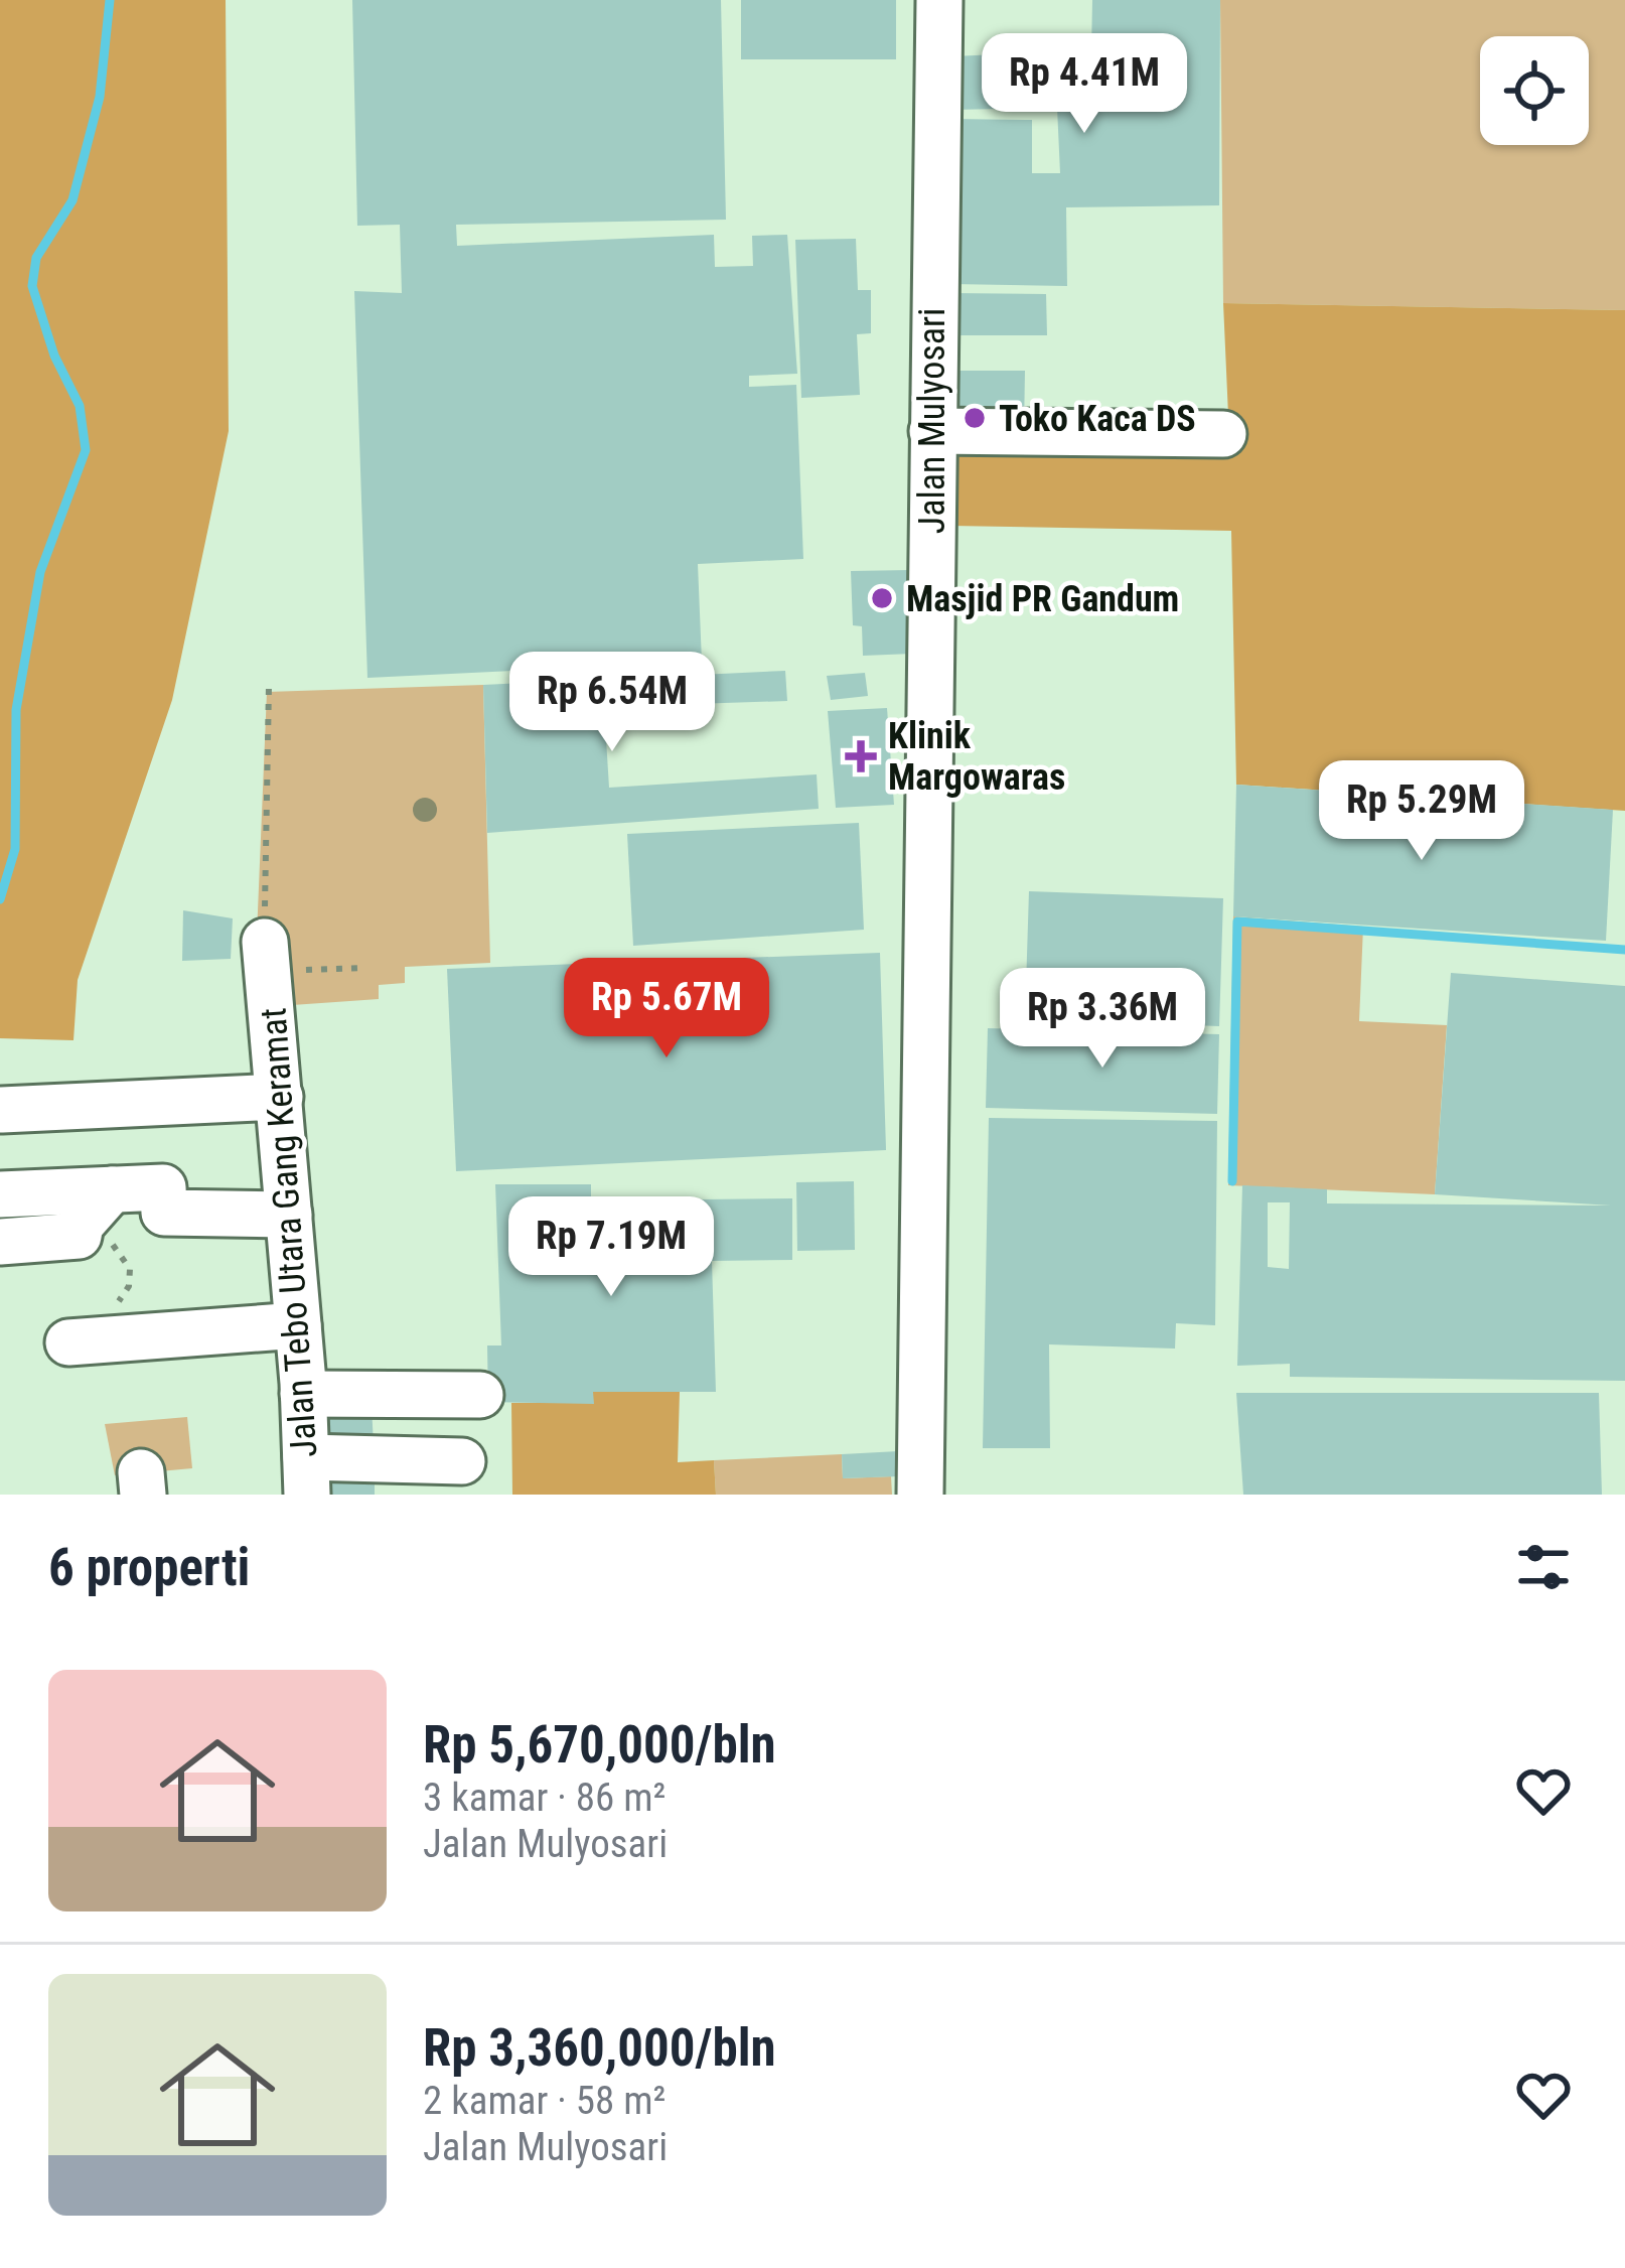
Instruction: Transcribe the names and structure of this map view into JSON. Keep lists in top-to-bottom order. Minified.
{"streets":{"street":["Jalan Mulyosari","Jalan Tebo Utara Gang Keramat"]},"places":{"other":["Toko Kaca DS","Masjid PR Gandum"],"health":["Klinik Margowaras"]},"page":{"price":["Rp 4.41M","Rp 6.54M","Rp 5.29M","Rp 5.67M","Rp 3.36M","Rp 7.19M"],"heading":"6 properti","list":[{"name":"Rp 5,670,000/bln","note":"3 kamar · 86 m² · Jalan Mulyosari"},{"name":"Rp 3,360,000/bln","note":"2 kamar · 58 m² · Jalan Mulyosari"}]}}
